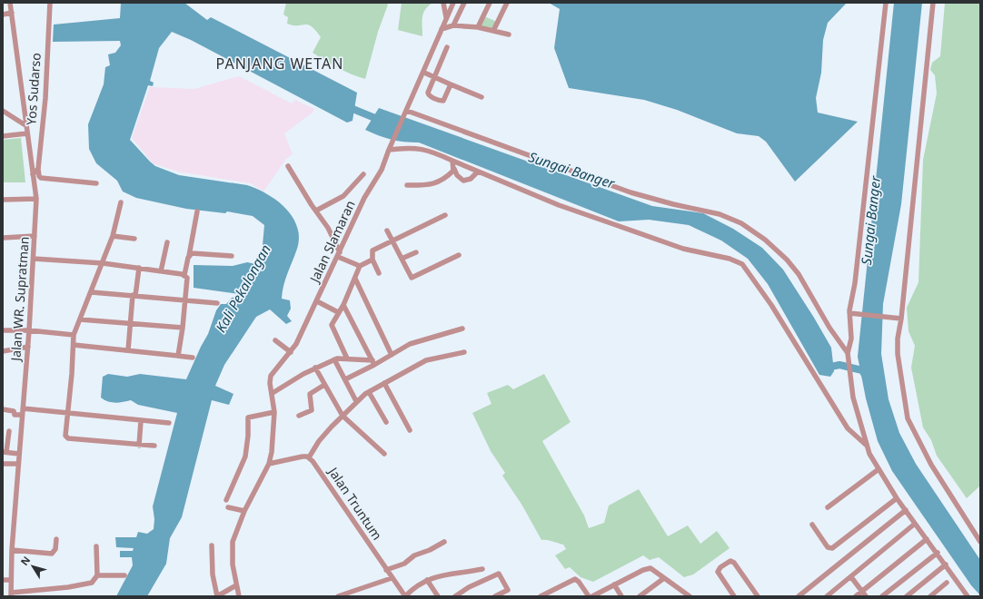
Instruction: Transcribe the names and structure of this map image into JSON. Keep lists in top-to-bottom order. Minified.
{"streets":{"street":["Yos Sudarso","Jalan Slamaran","Jalan WR. Supratman","Jalan Truntum"]},"districts":["PANJANG WETAN"],"water":["Sungai Banger","Kali Pekalongan"],"north":"top left"}
